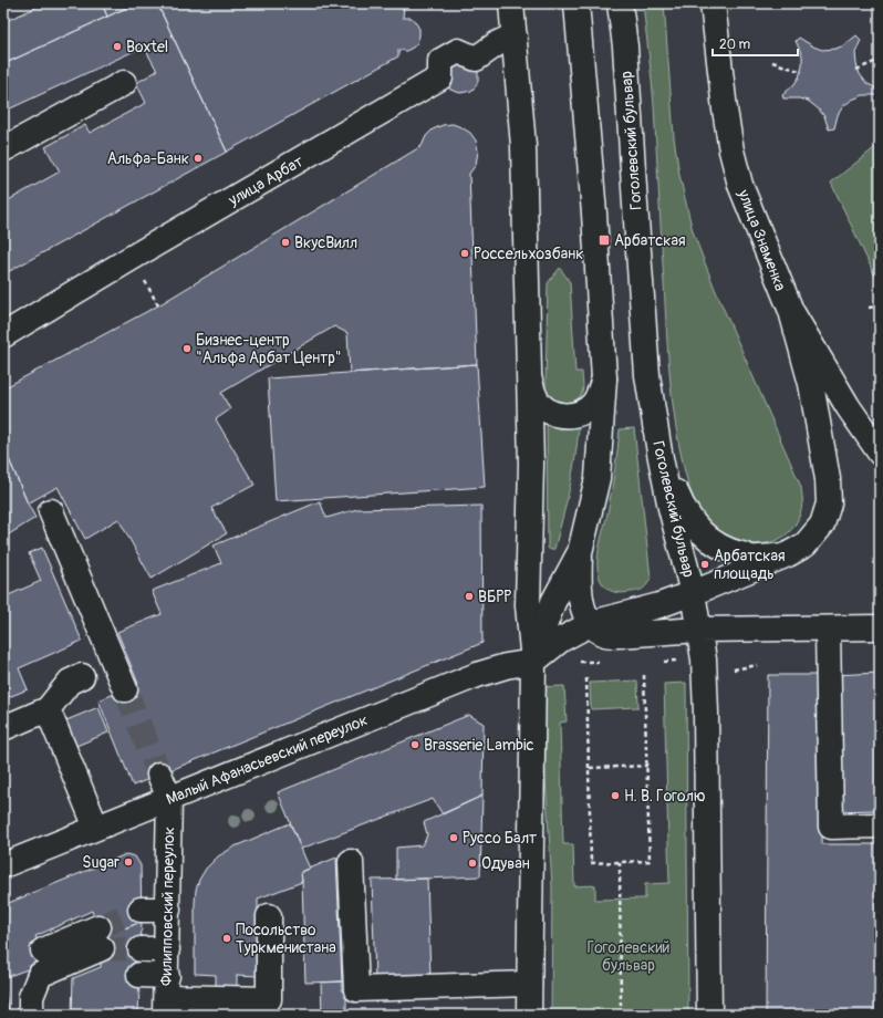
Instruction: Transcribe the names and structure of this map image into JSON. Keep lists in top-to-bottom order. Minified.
{"streets":{"main road":["Гоголевский бульвар","улица Арбат","улица Знаменка","Малый Афанасьевский переулок","Филипповский переулок"]},"crossings":[["Малый Афанасьевский переулок","Филипповский переулок"]],"parks":["Гоголевский бульвар"],"places":{"other":["Boxtel","Альфа-Банк","ВкусВилл","Россельхозбанк","Бизнес-центр \"Альфа Арбат Центр\"","Арбатская площадь","ВБРР","Brasserie Lambic","Н. В. Гоголю","Руссо Балт","Sugar","Одуван","Посольство Туркменистана"],"transit":["Арбатская"]},"scale_bar":"20 m"}
